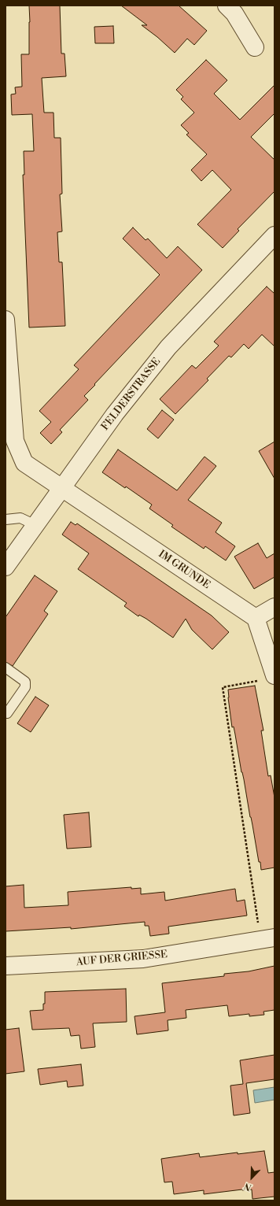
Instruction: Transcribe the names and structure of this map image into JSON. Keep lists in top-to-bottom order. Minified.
{"streets":{"street":["FELDERSTRASSE","IM GRUNDE","AUF DER GRIESSE"]},"crossings":[["FELDERSTRASSE","IM GRUNDE"]],"north":"bottom left"}
